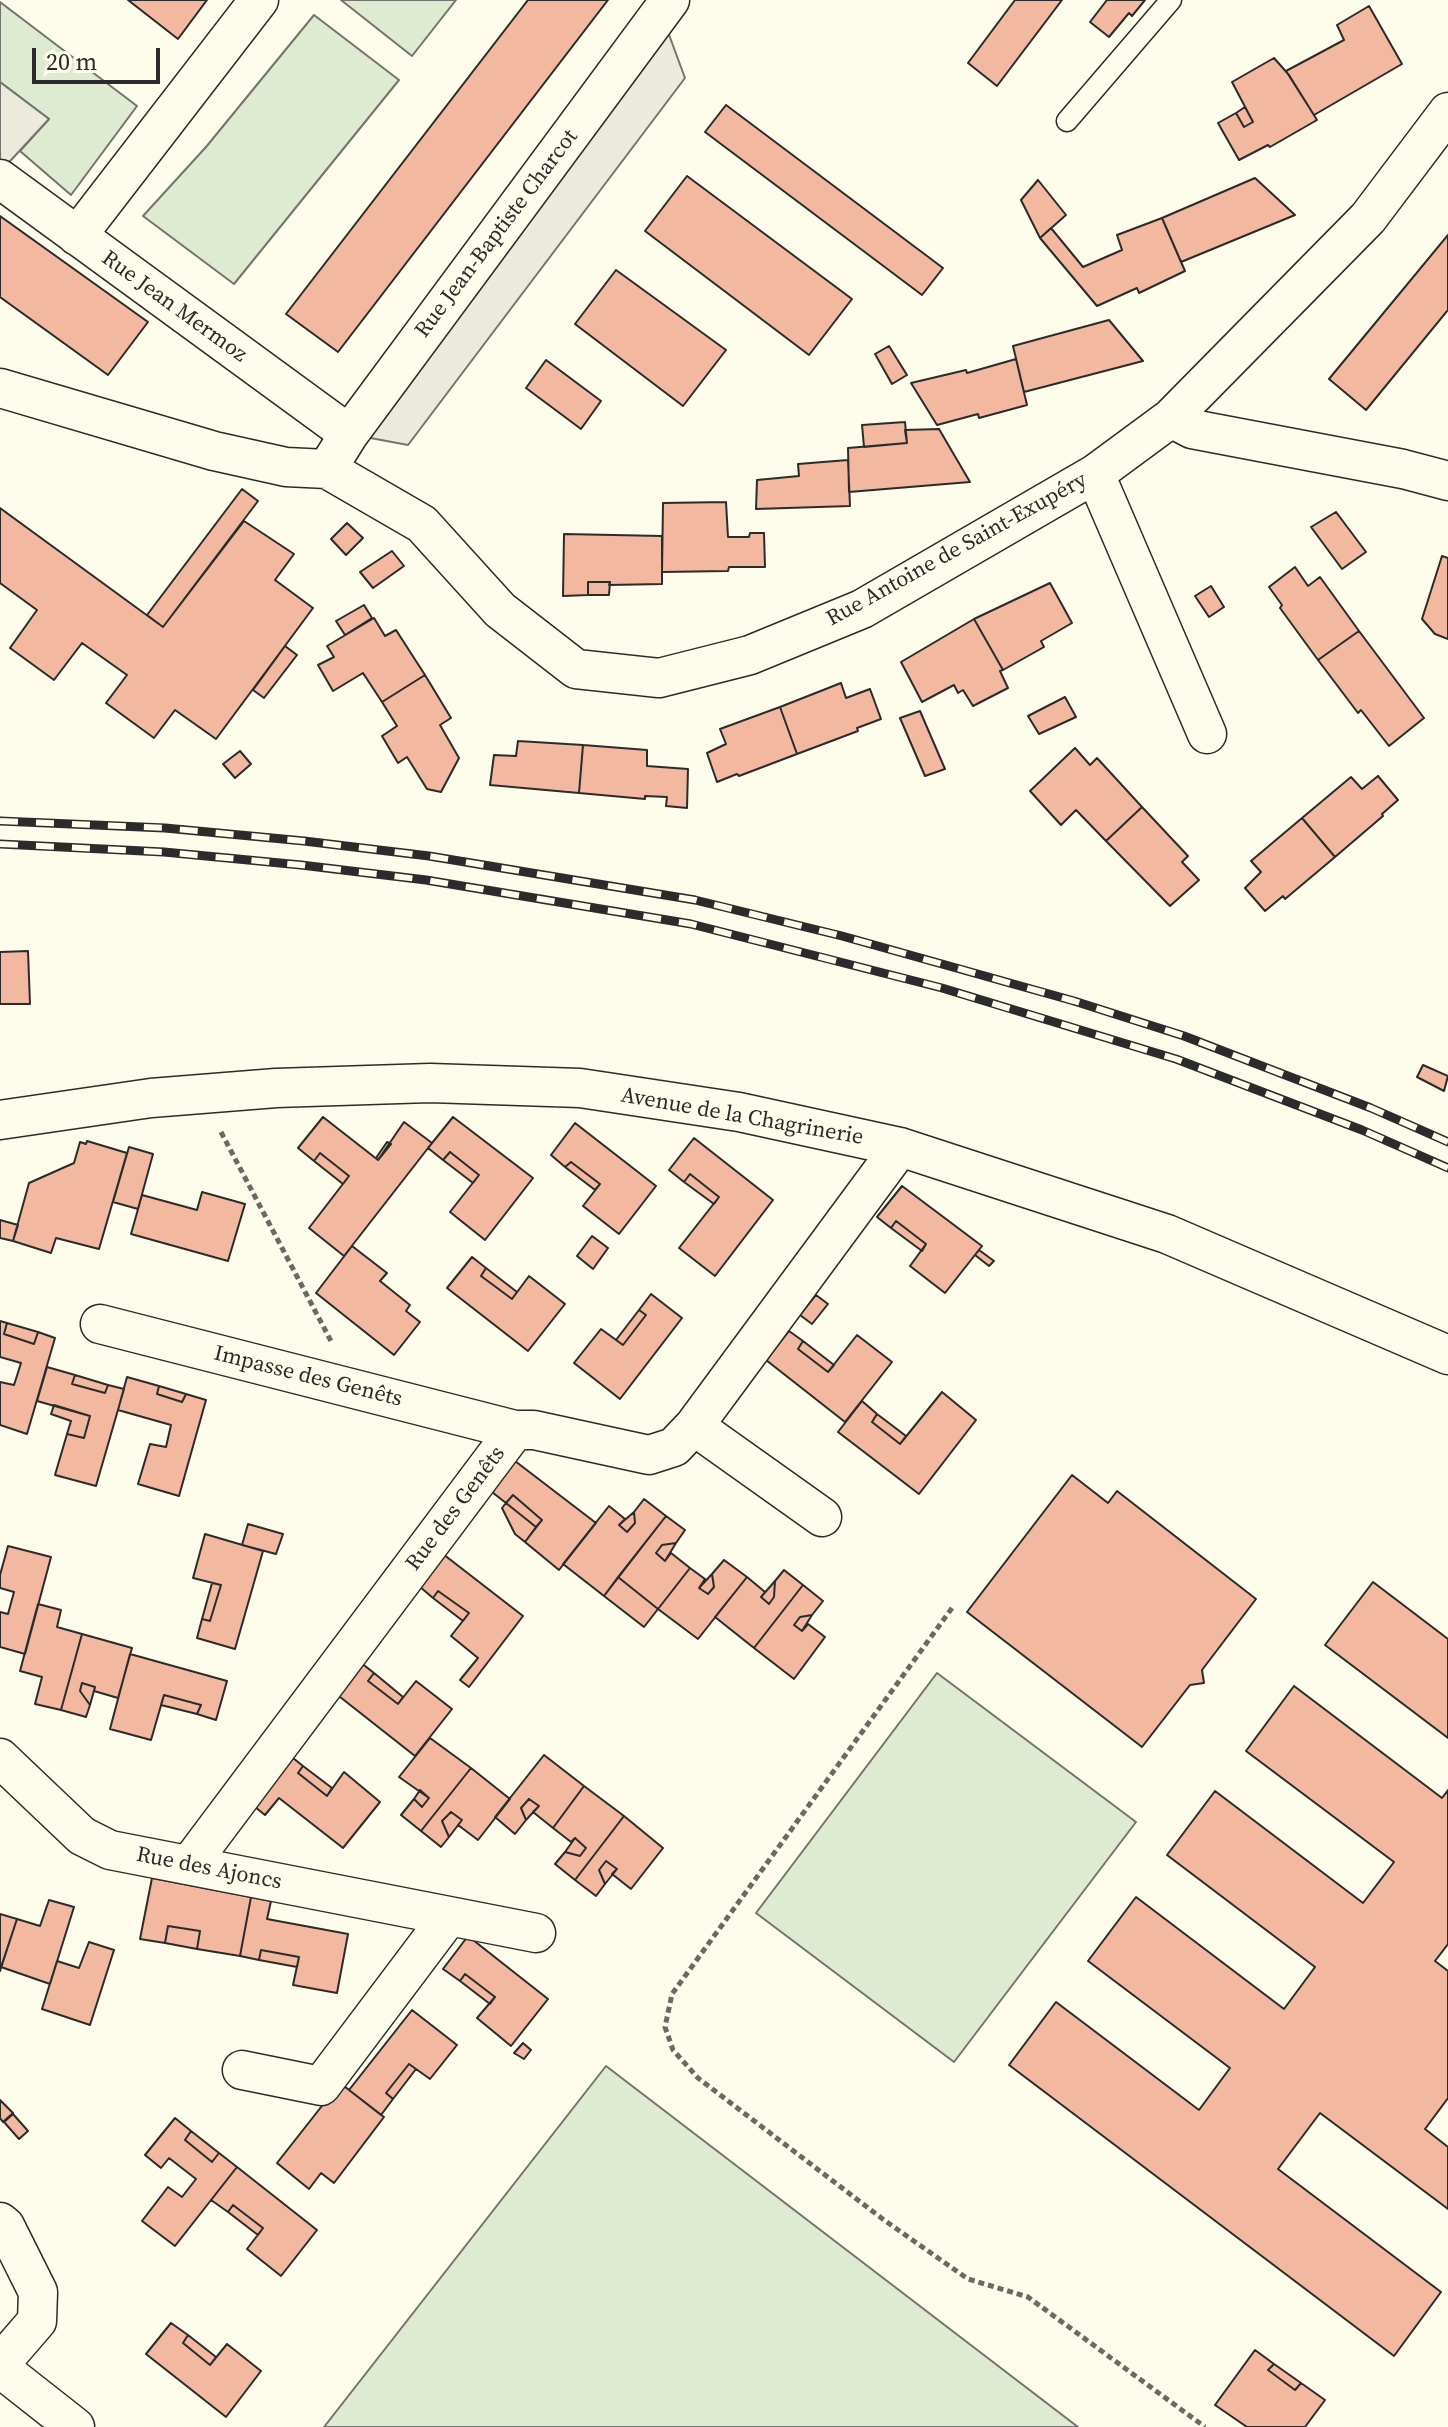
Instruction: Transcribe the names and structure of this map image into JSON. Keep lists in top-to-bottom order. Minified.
{"streets":{"street":["Rue Jean-Baptiste Charcot","Rue Jean Mermoz","Rue Antoine de Saint-Exupéry","Avenue de la Chagrinerie","Impasse des Genêts","Rue des Genêts","Rue des Ajoncs"]},"crossings":[["Rue Jean-Baptiste Charcot","Rue Jean Mermoz"],["Rue Jean-Baptiste Charcot","Rue Antoine de Saint-Exupéry"],["Avenue de la Chagrinerie","Rue des Genêts"],["Impasse des Genêts","Rue des Genêts"],["Rue des Genêts","Rue des Ajoncs"]],"scale_bar":"20 m"}
